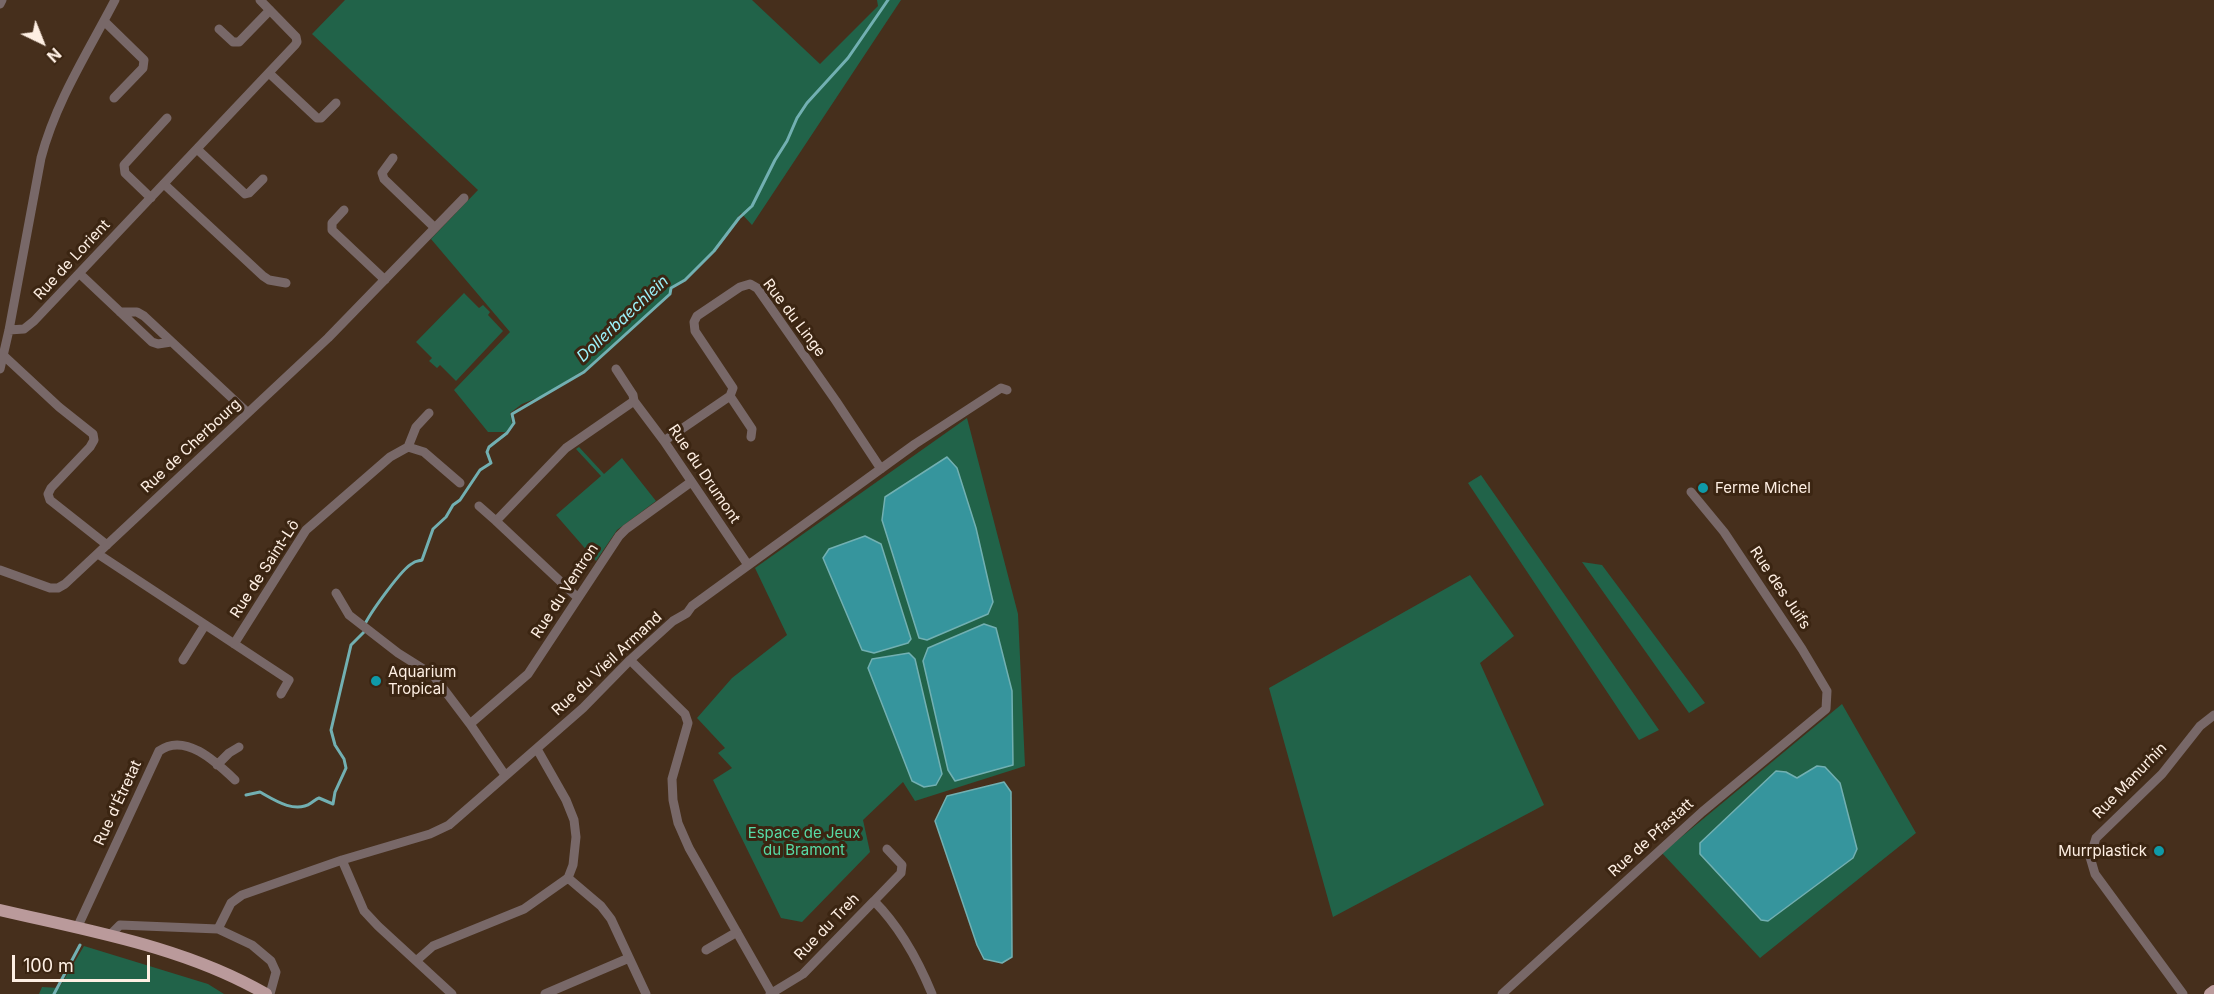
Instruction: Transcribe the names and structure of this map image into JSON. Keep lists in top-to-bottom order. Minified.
{"streets":{"street":["Rue de Lorient","Rue du Linge","Rue de Cherbourg","Rue du Drumont","Rue de Saint-Lô","Rue des Juifs","Rue du Ventron","Rue du Vieil Armand","Rue Manurhin","Rue d'Étretat","Rue de Pfastatt","Rue du Treh"]},"crossings":[["Rue du Linge","Rue du Vieil Armand"],["Rue du Drumont","Rue du Ventron"],["Rue du Drumont","Rue du Vieil Armand"],["Rue des Juifs","Rue de Pfastatt"]],"water":["Dollerbaechlein"],"parks":["Espace de Jeux du Bramont"],"places":["Ferme Michel","Aquarium Tropical","Murrplastick"],"scale_bar":"100 m","north":"bottom right"}
